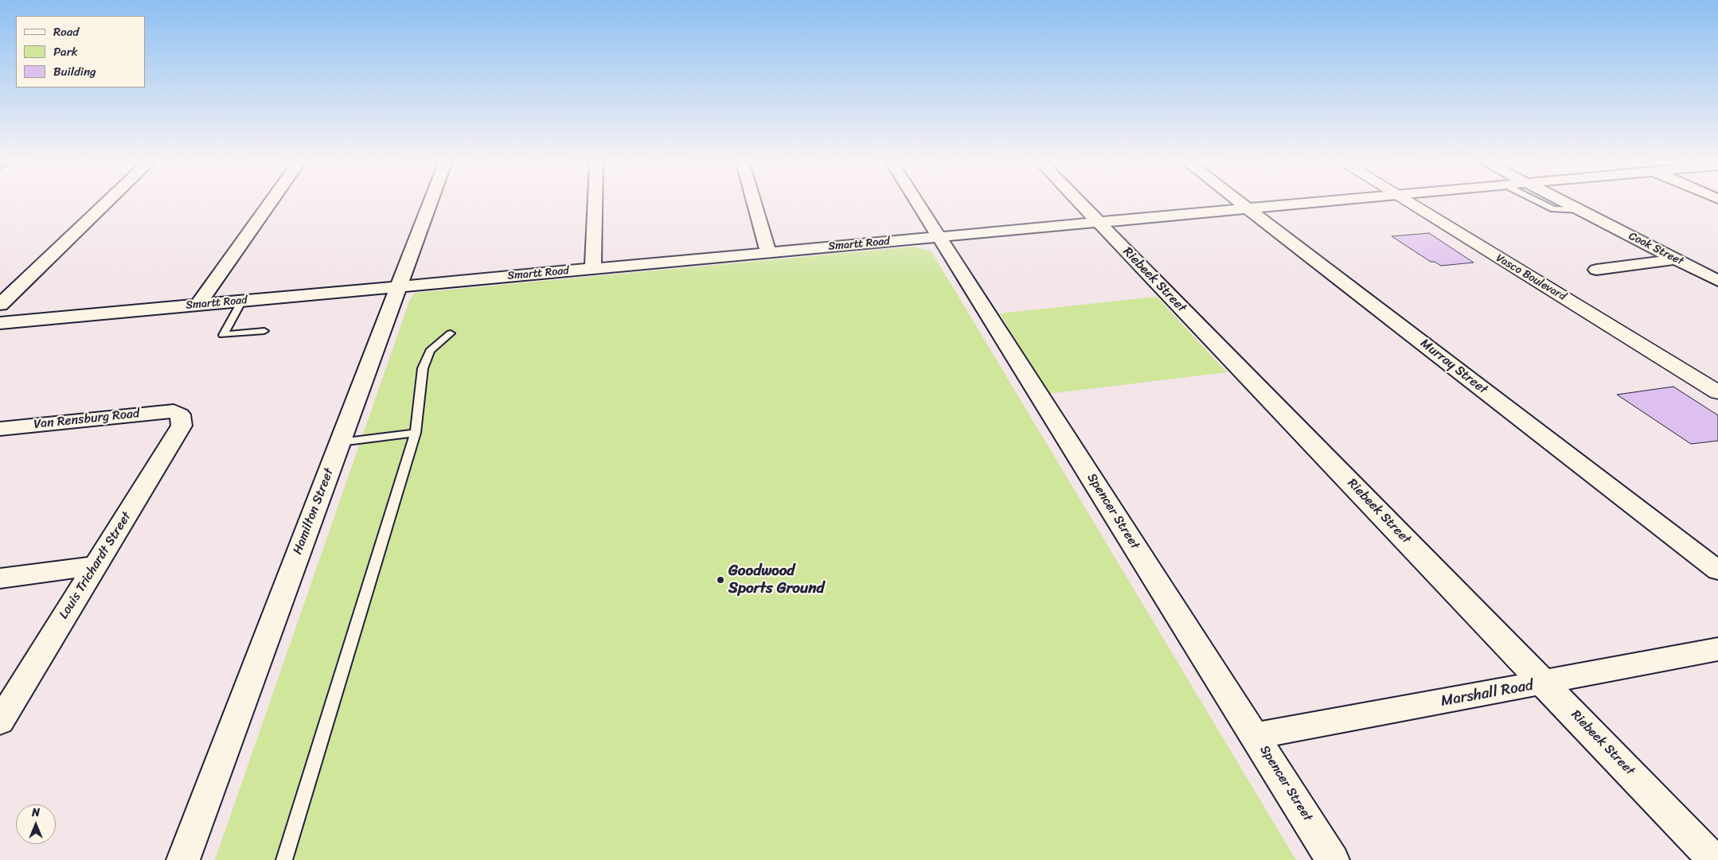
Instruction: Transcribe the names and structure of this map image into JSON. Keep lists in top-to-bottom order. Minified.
{"streets":{"main road":["Vasco Boulevard"],"street":["Smartt Road","Cook Street","Riebeek Street","Murray Street","Van Rensburg Road","Hamilton Street","Spencer Street","Louis Trichardt Street","Marshall Road"]},"crossings":[["Smartt Road","Riebeek Street"],["Smartt Road","Murray Street"],["Smartt Road","Hamilton Street"],["Smartt Road","Spencer Street"],["Riebeek Street","Marshall Road"],["Van Rensburg Road","Louis Trichardt Street"],["Spencer Street","Marshall Road"]],"places":["Goodwood Sports Ground"],"legend":["Road","Park","Building"],"north":"top"}
